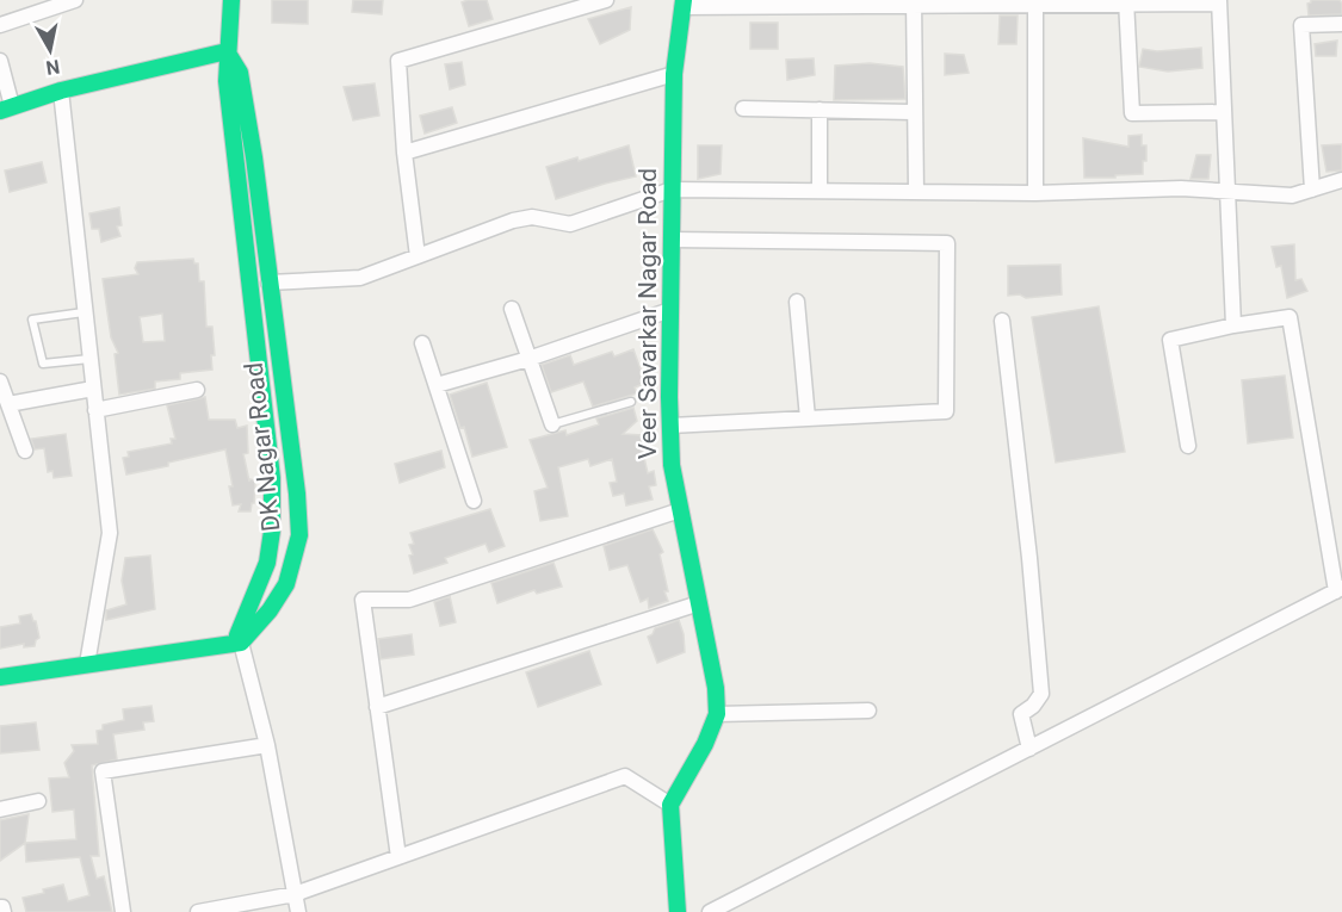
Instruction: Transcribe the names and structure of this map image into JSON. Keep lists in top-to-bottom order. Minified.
{"streets":{"main road":["Veer Savarkar Nagar Road","DK Nagar Road"]},"north":"bottom"}
